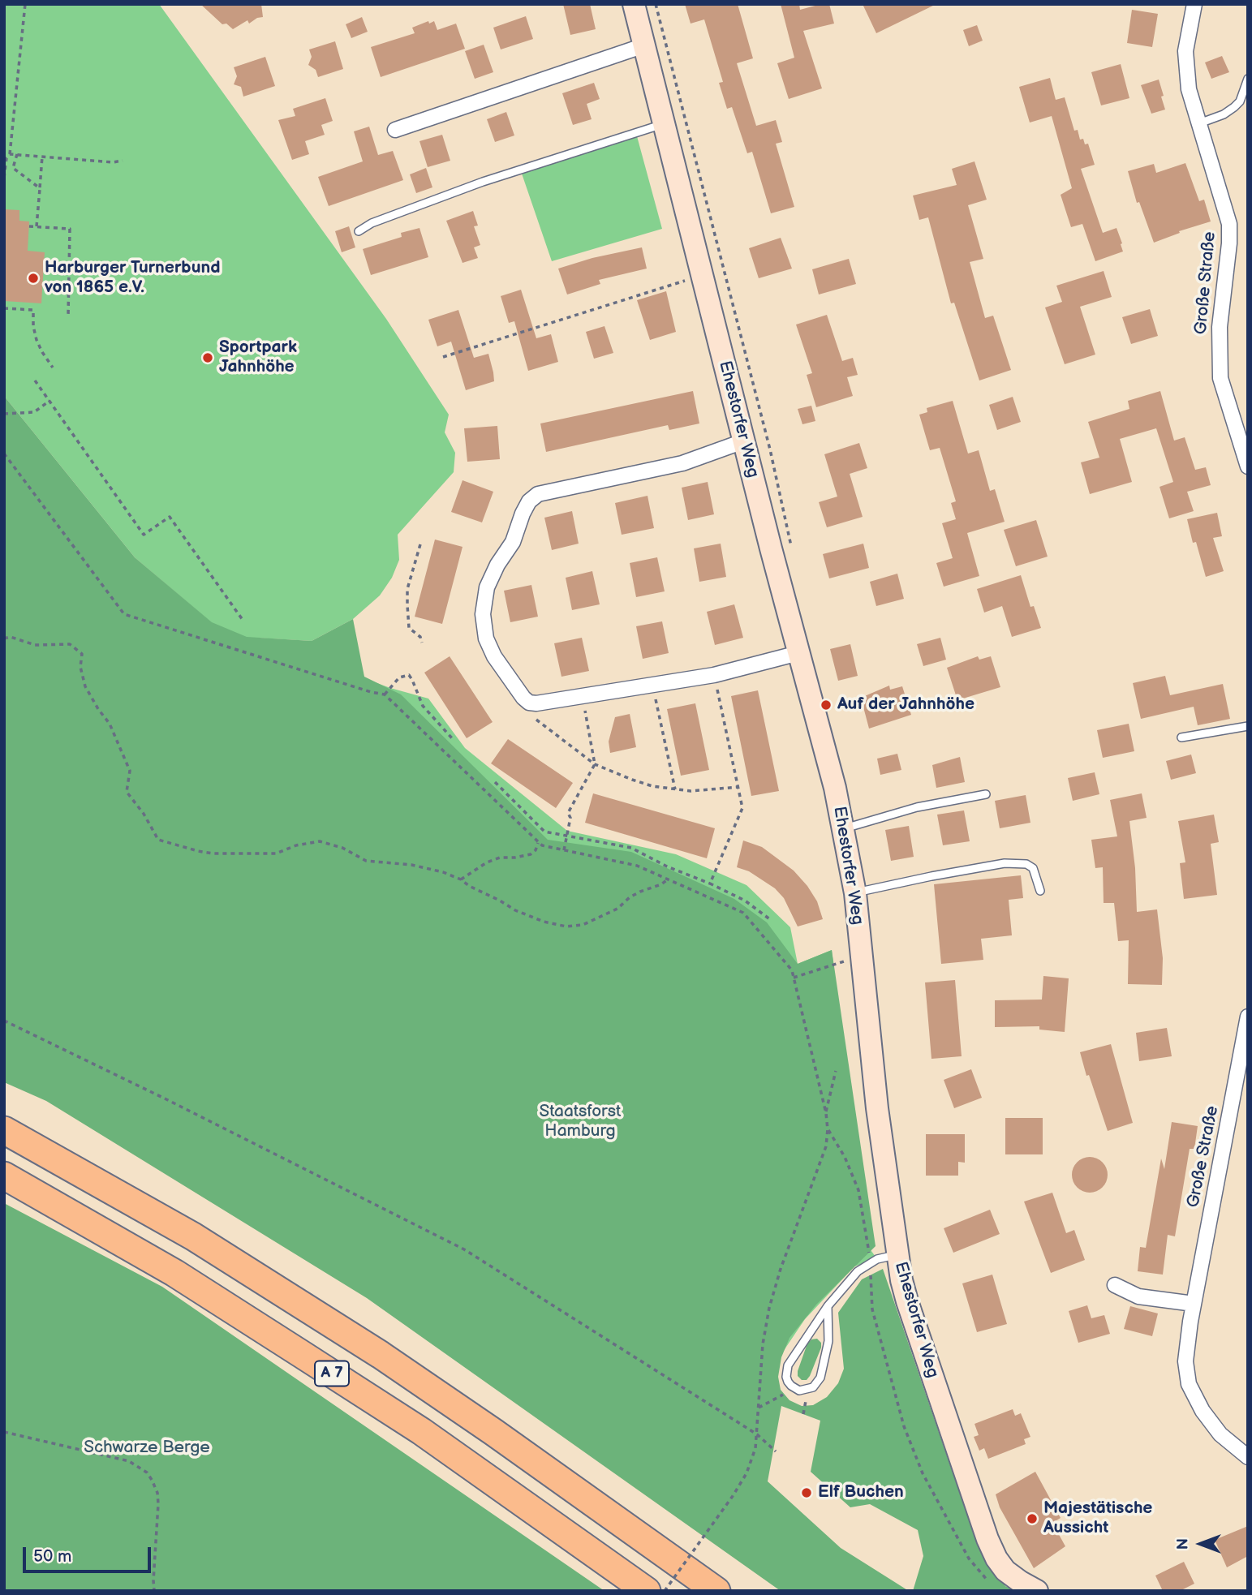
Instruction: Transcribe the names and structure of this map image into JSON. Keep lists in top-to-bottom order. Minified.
{"streets":{"highway":["A 7"],"main road":["Ehestorfer Weg"],"street":["Große Straße"]},"parks":["Staatsforst Hamburg","Schwarze Berge"],"places":["Harburger Turnerbund von 1865 e.V.","Sportpark Jahnhöhe","Auf der Jahnhöhe","Elf Buchen","Majestätische Aussicht"],"scale_bar":"50 m","north":"left"}
